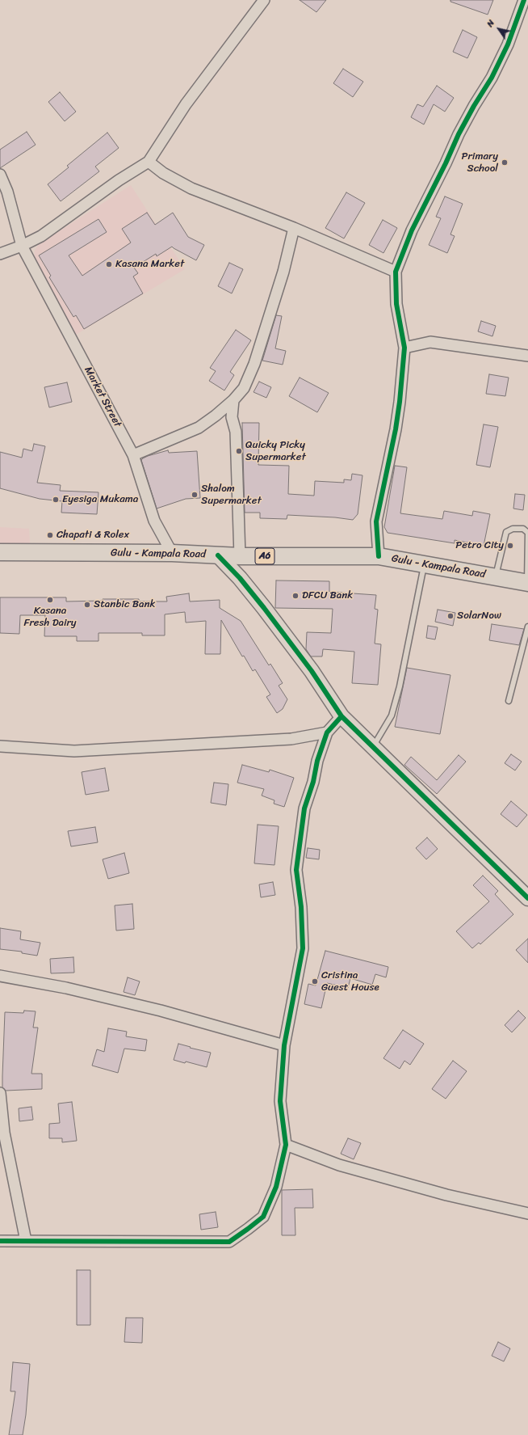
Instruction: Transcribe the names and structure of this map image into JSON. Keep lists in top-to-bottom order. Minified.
{"streets":{"main road":["Gulu - Kampala Road","A6"],"street":["Market Street"]},"crossings":[["Market Street","Gulu - Kampala Road"]],"places":["Primary School","Kasana Market","Quicky Picky Supermarket","Shalom Supermarket","Eyesiga Mukama","Chapati & Rolex","Petro City","DFCU Bank","Kasana Fresh Dairy","Stanbic Bank","SolarNow","Cristina Guest House"],"north":"top left"}
